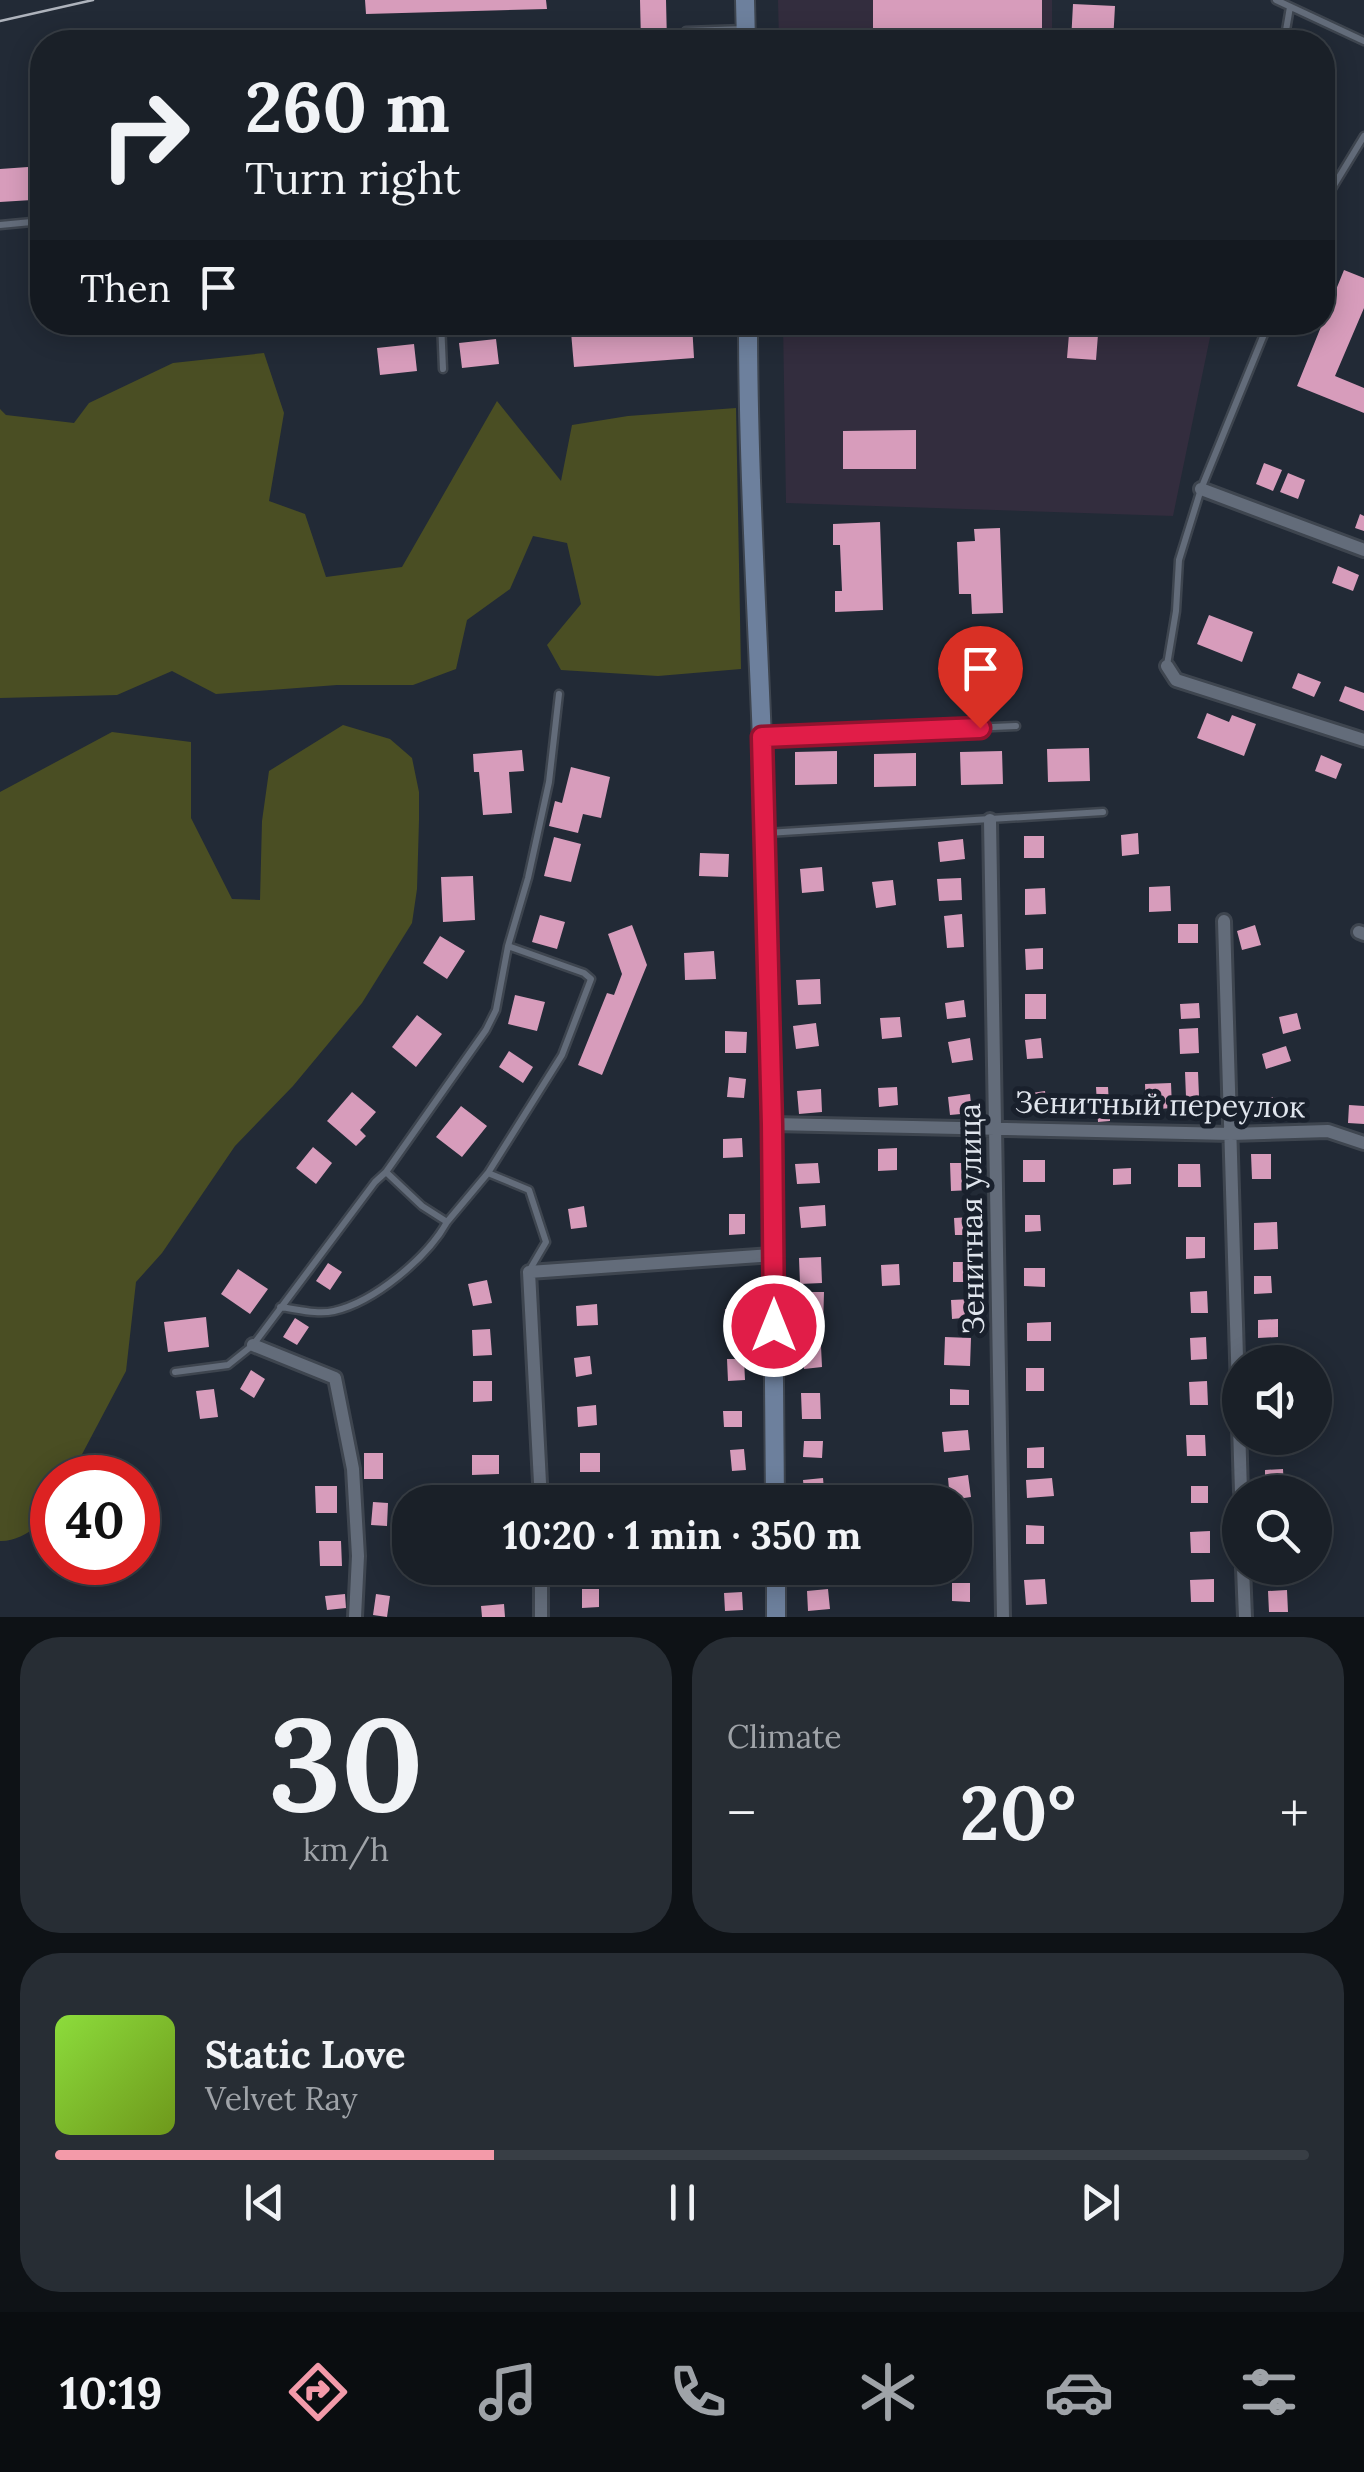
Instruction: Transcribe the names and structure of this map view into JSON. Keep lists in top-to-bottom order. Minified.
{"streets":{"street":["Зенитный переулок","Зенитная улица"]},"crossings":[["Зенитный переулок","Зенитная улица"]],"page":{"turn":["260 m","Turn right"],"then":"Then","limit":"40","trip":"10:20 · 1 min · 350 m","tile":[["30","km/h"],"Climate"],"heat":["−","20°","+"],"song":["Static Love","Velvet Ray"],"tabs":"10:19"}}
